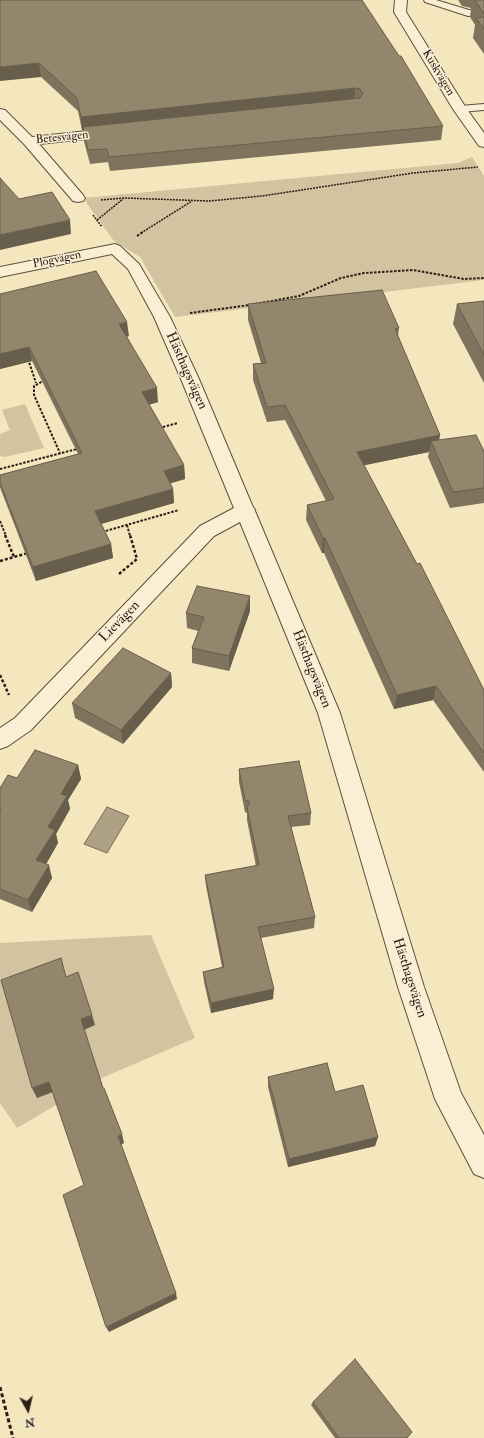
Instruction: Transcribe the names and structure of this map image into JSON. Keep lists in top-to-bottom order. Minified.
{"streets":{"street":["Kuskvägen","Betesvägen","Plogvägen","Hästhagsvägen","Lievägen"]},"crossings":[["Plogvägen","Hästhagsvägen"],["Hästhagsvägen","Lievägen"]],"north":"bottom"}
